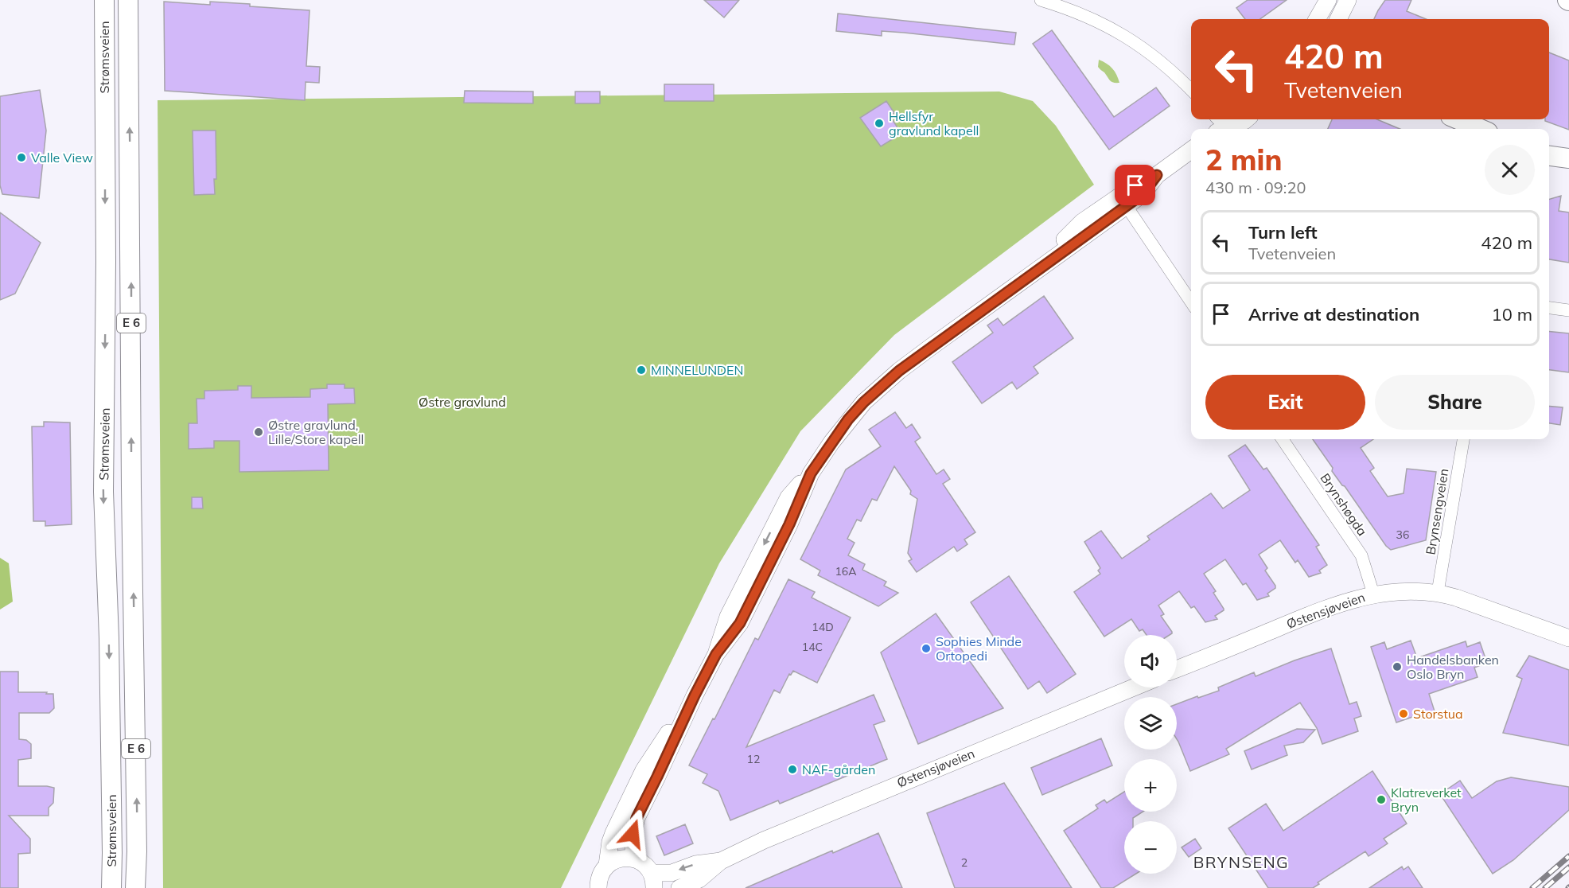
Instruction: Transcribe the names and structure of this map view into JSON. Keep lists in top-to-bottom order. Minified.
{"streets":{"highway":["Strømsveien","E 6"],"main road":["Østensjøveien"],"street":["Brynshøgda","Brynsengveien"]},"crossings":[["Brynshøgda","Østensjøveien"],["Brynsengveien","Østensjøveien"]],"districts":["BRYNSENG"],"parks":["Østre gravlund"],"places":["Hellsfyr gravlund kapell","Valle View","MINNELUNDEN","Østre gravlund, Lille/Store kapell","Sophies Minde Ortopedi","Handelsbanken Oslo Bryn","Storstua","NAF-gården","Klatreverket Bryn"],"house_numbers":["36","16A","14D","14C","12","2"],"page":{"turn":["420 m","Tvetenveien"],"heading":["2 min","430 m · 09:20"],"list":[{"name":"Turn left","note":"Tvetenveien","value":"420 m"},{"name":"Arrive at destination","value":"10 m"}],"buttons":["Exit","Share"],"map_buttons":["+","−"]}}
